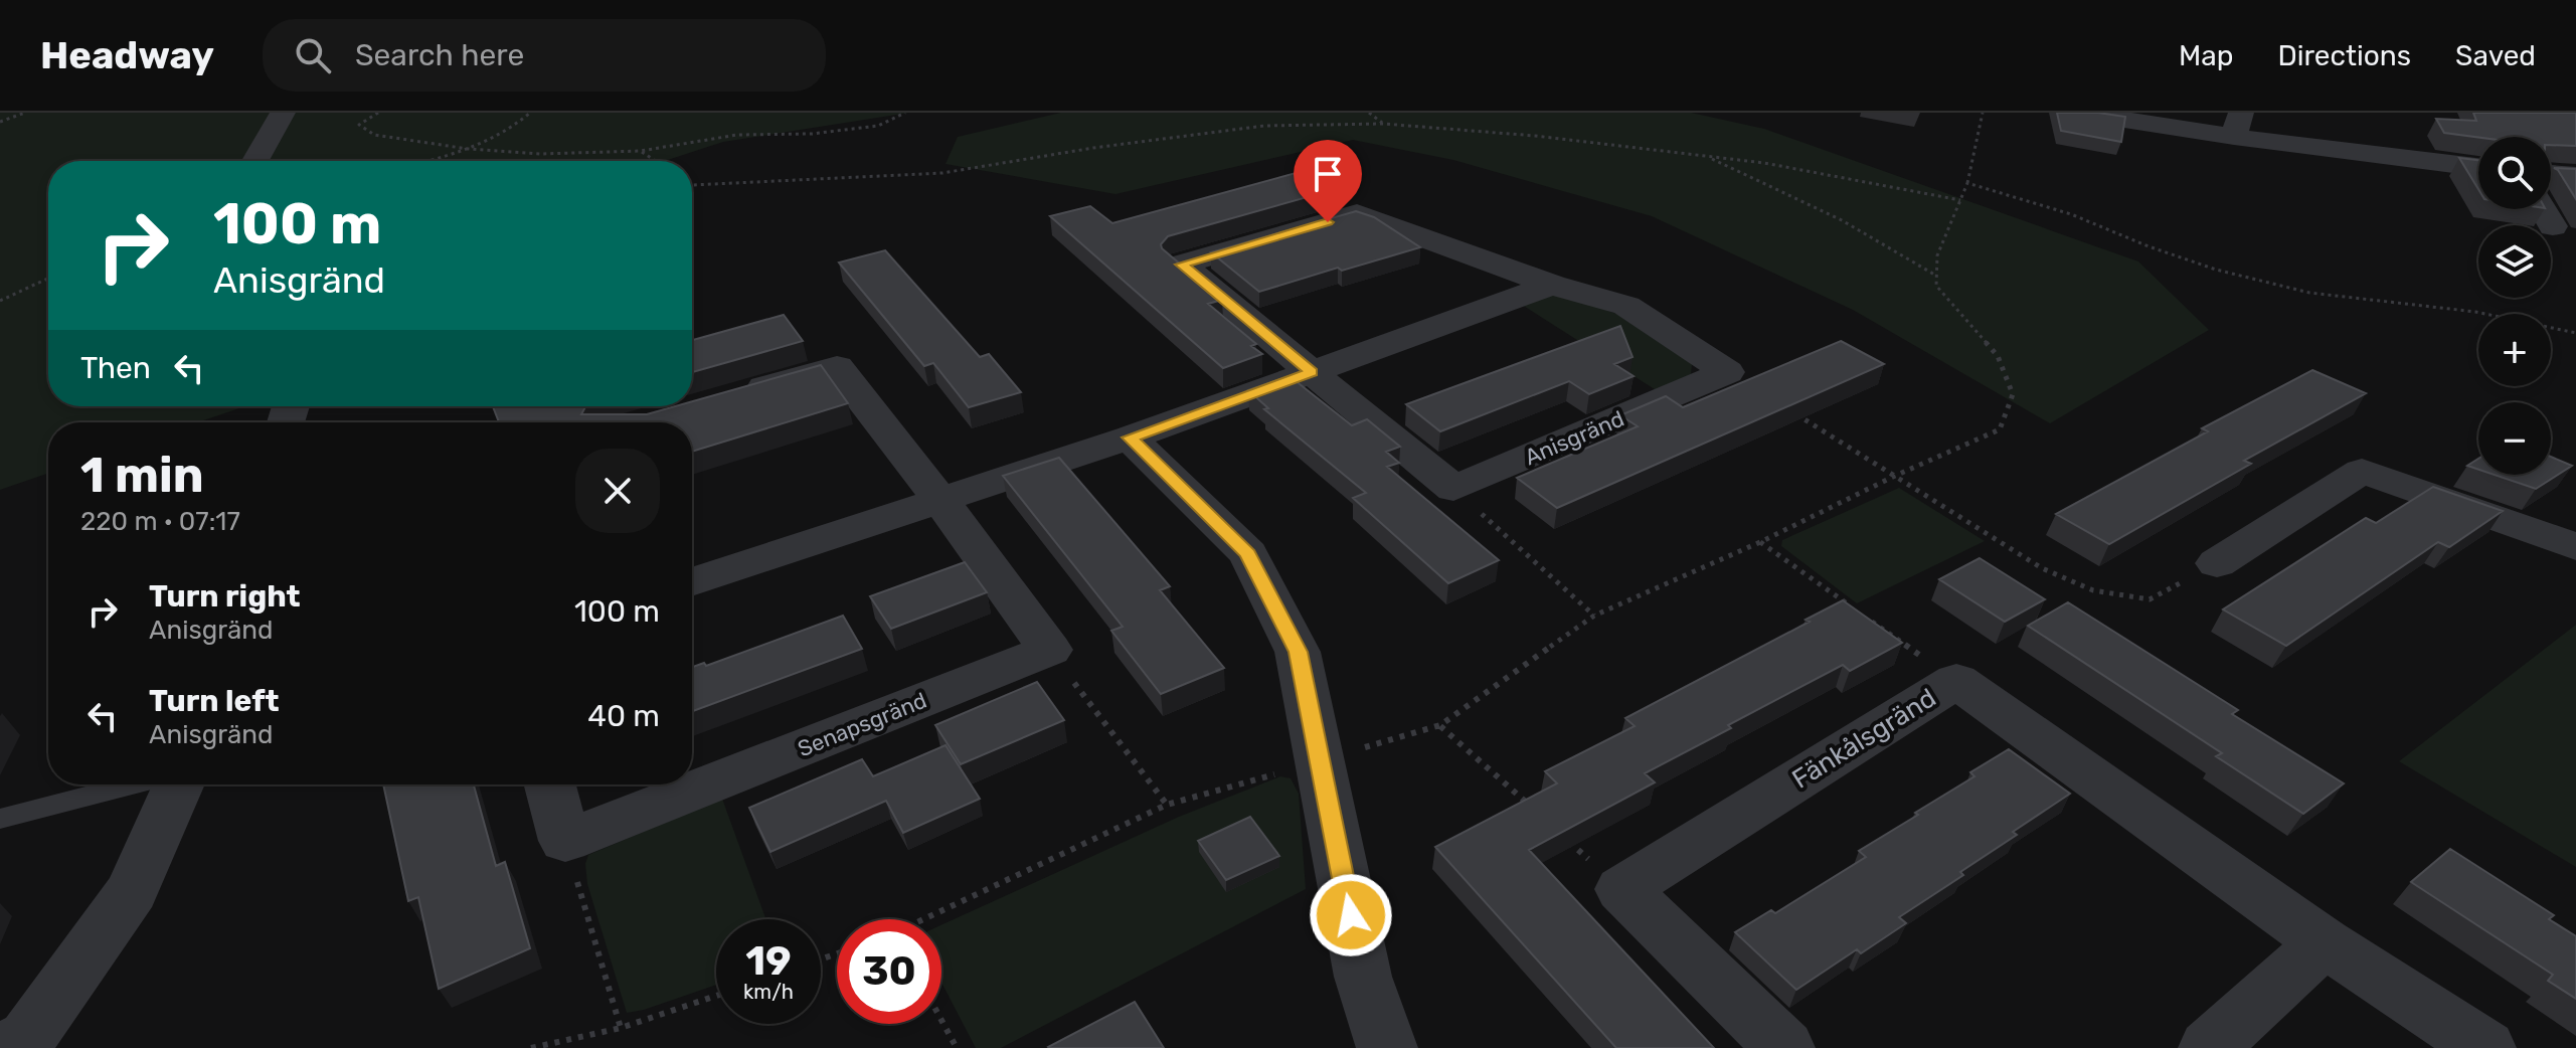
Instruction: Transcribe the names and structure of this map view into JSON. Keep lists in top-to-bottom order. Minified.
{"streets":{"street":["Anisgränd","Senapsgränd","Fänkålsgränd"]},"page":{"header":"Headway","search":"Search here","nav":["Map","Directions","Saved"],"map_buttons":["+","−"],"turn":["100 m","Anisgränd"],"then":"Then","heading":["1 min","220 m · 07:17"],"list":[{"name":"Turn right","note":"Anisgränd","value":"100 m"},{"name":"Turn left","note":"Anisgränd","value":"40 m"}],"speed":"19 km/h","limit":"30"}}
